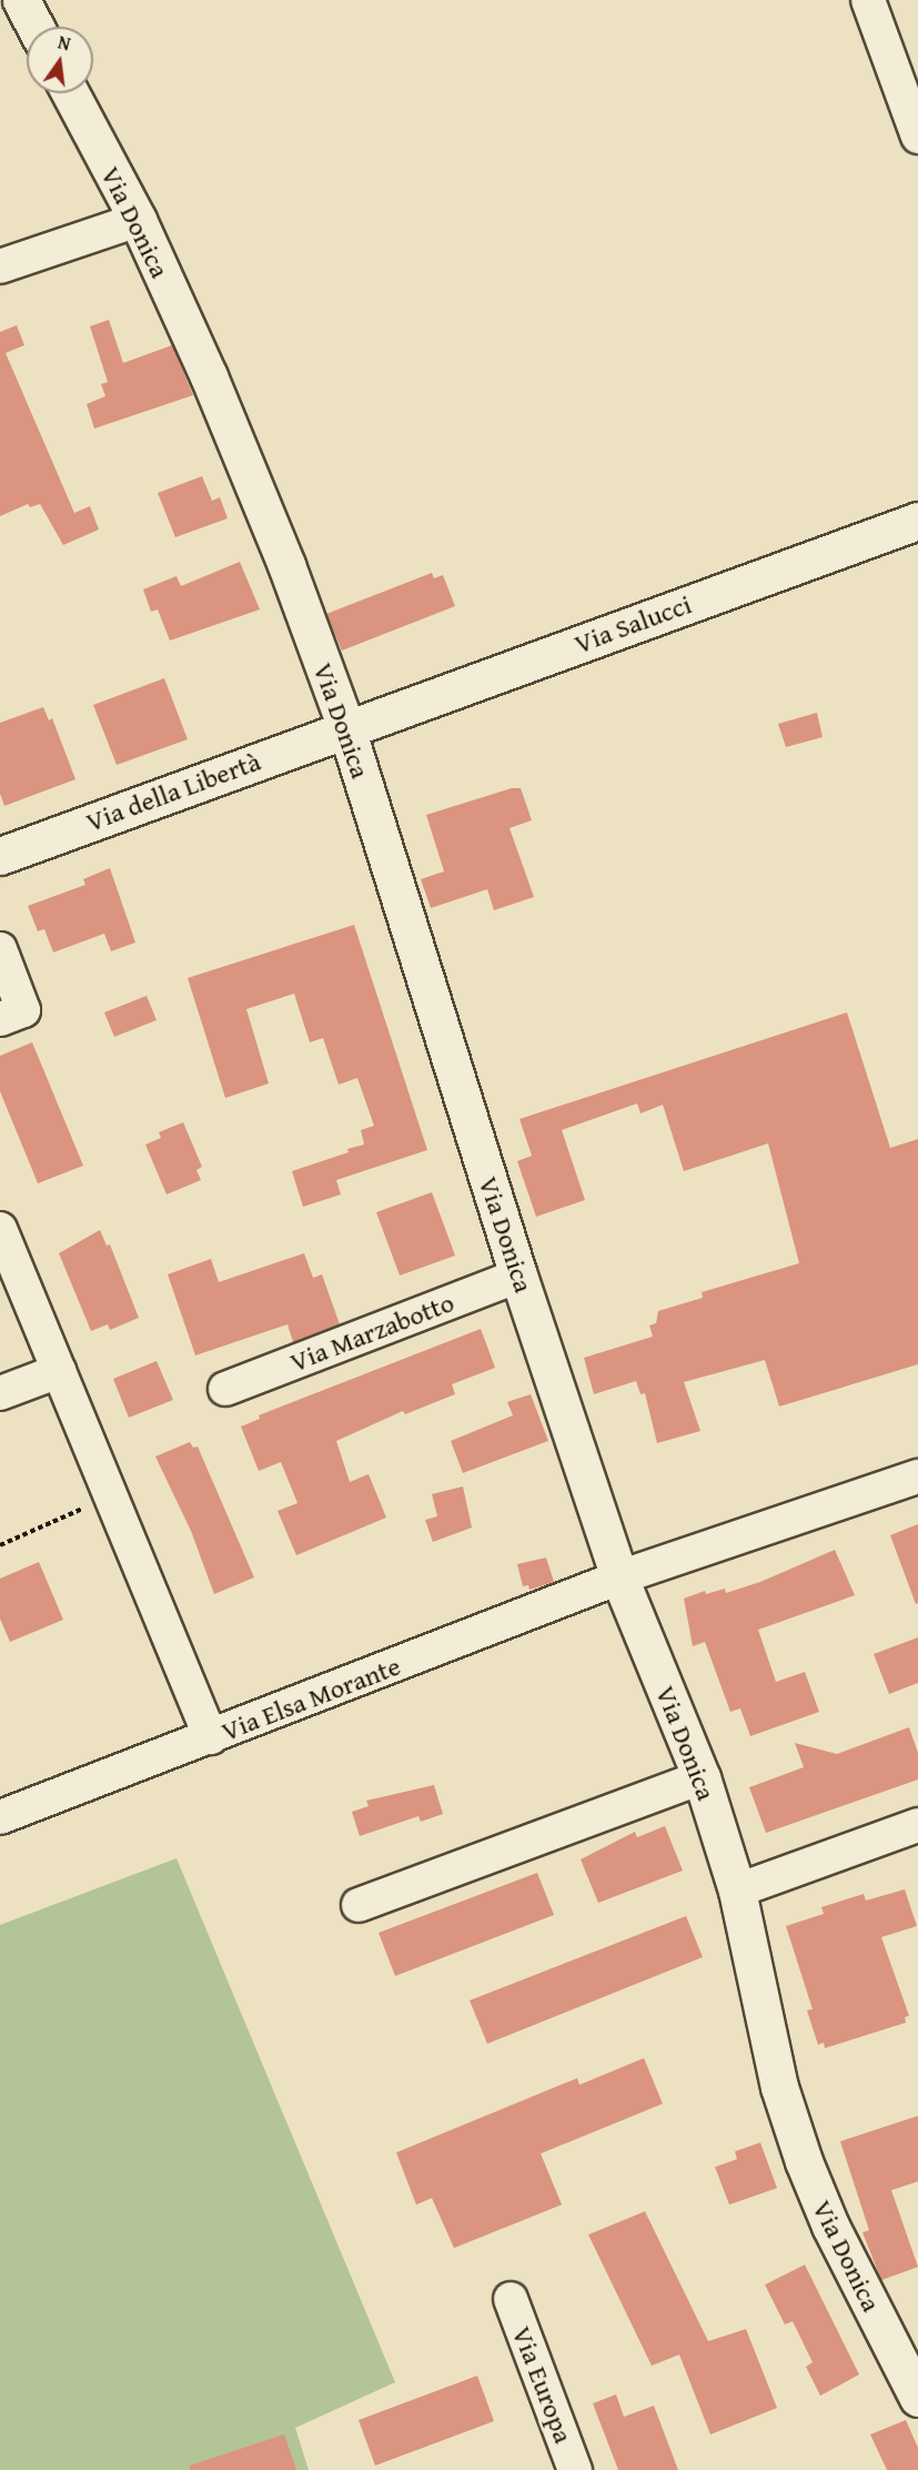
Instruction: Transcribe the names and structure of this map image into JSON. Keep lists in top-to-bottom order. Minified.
{"streets":{"street":["Via Donica","Via Salucci","Via della Libertà","Via Marzabotto","Via Elsa Morante","Via Europa"]},"crossings":[["Via Donica","Via Salucci"],["Via Donica","Via della Libertà"],["Via Donica","Via Marzabotto"],["Via Donica","Via Elsa Morante"],["Via Salucci","Via della Libertà"]],"north":"top"}
